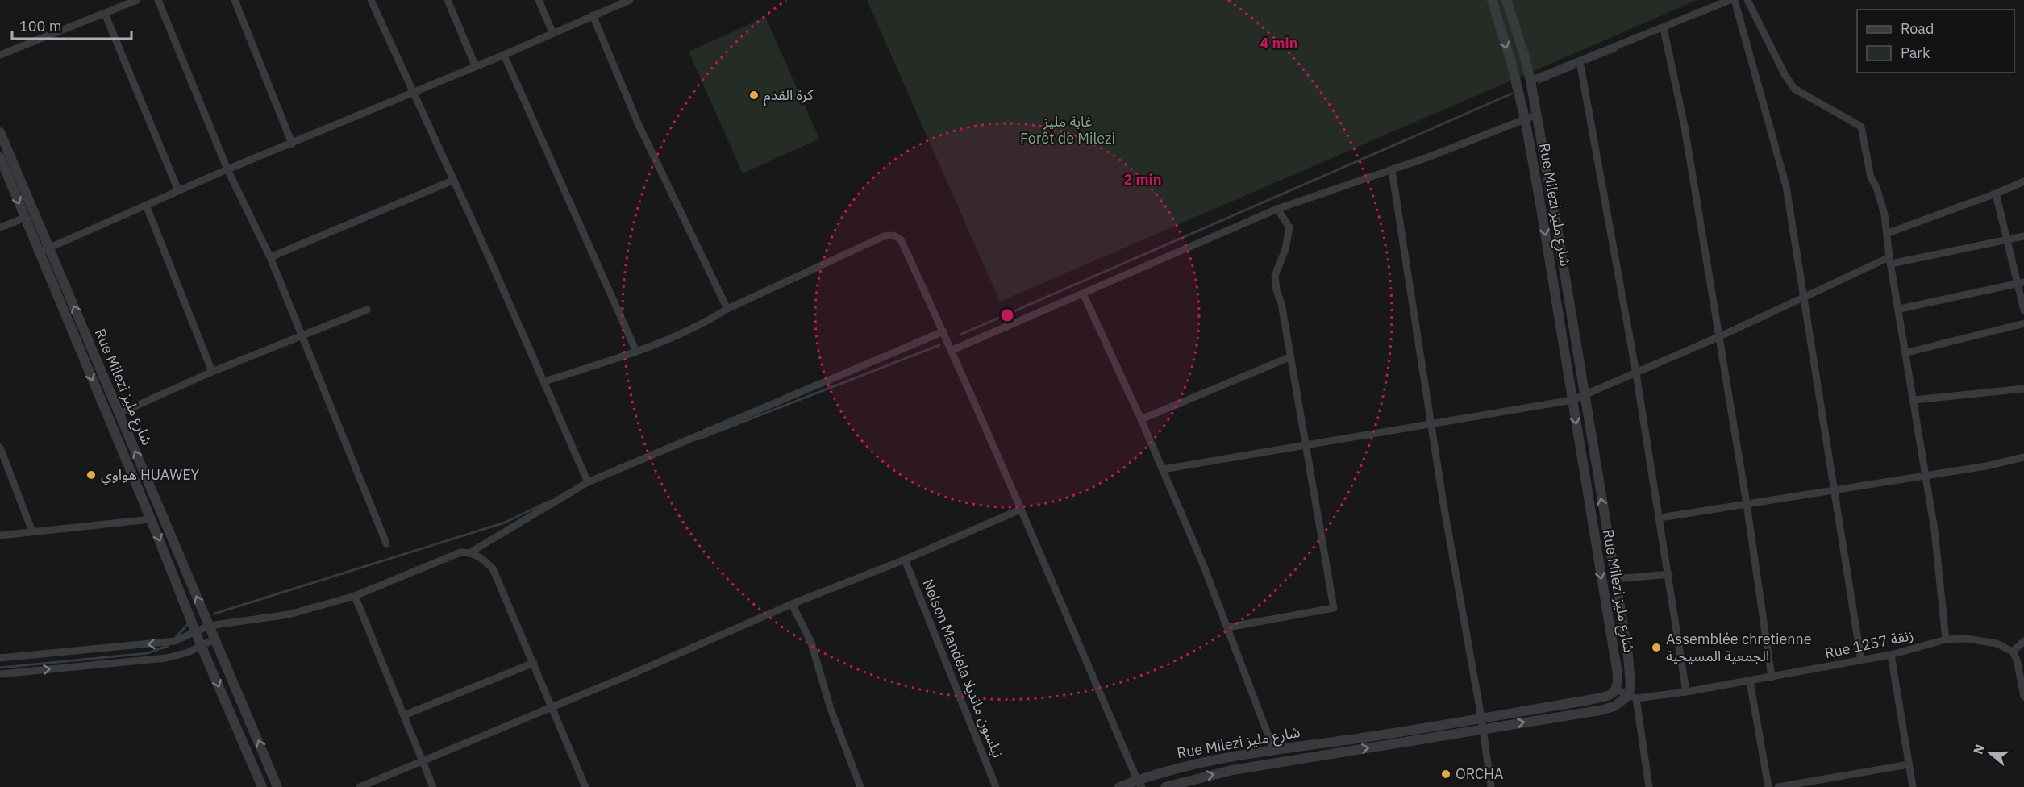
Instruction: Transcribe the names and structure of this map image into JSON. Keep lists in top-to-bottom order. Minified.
{"streets":{"street":["Rue Milezi شارع مليز","Rue 1257 زنقة","Nelson Mandela نيلسون مانديلا"]},"crossings":[["Rue Milezi شارع مليز","Rue 1257 زنقة"]],"parks":["غابة مليز Forêt de Milezi"],"places":["كرة القدم","هواوي HUAWEY","Assemblée chretienne الجمعية المسيحية","ORCHA"],"legend":["Road","Park"],"scale_bar":"100 m","north":"left","rings":["4 min","2 min"]}
